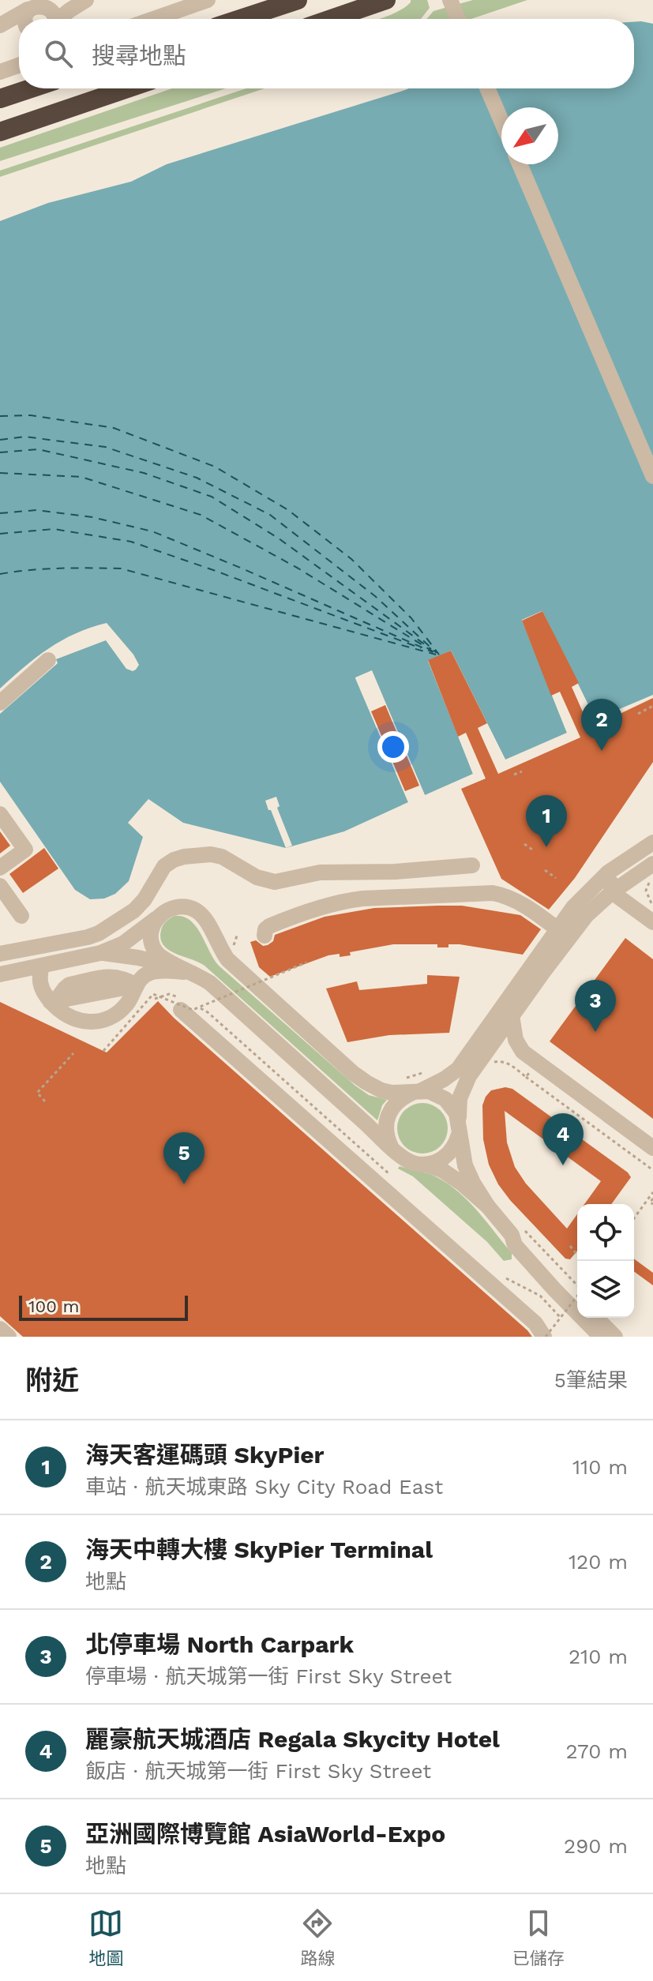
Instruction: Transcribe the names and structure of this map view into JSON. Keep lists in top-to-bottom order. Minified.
{"scale_bar":"100 m","north":"bottom left","page":{"search":"搜尋地點","pins":["2","1","3","4","5"],"scale":"100 m","heading":["附近","5筆結果"],"list":[{"mark":"1","name":"海天客運碼頭 SkyPier","note":"車站 · 航天城東路 Sky City Road East","value":"110 m"},{"mark":"2","name":"海天中轉大樓 SkyPier Terminal","note":"地點","value":"120 m"},{"mark":"3","name":"北停車場 North Carpark","note":"停車場 · 航天城第一街 First Sky Street","value":"210 m"},{"mark":"4","name":"麗豪航天城酒店 Regala Skycity Hotel","note":"飯店 · 航天城第一街 First Sky Street","value":"270 m"},{"mark":"5","name":"亞洲國際博覽館 AsiaWorld-Expo","note":"地點","value":"290 m"}],"nav":["地圖","路線","已儲存"]}}
